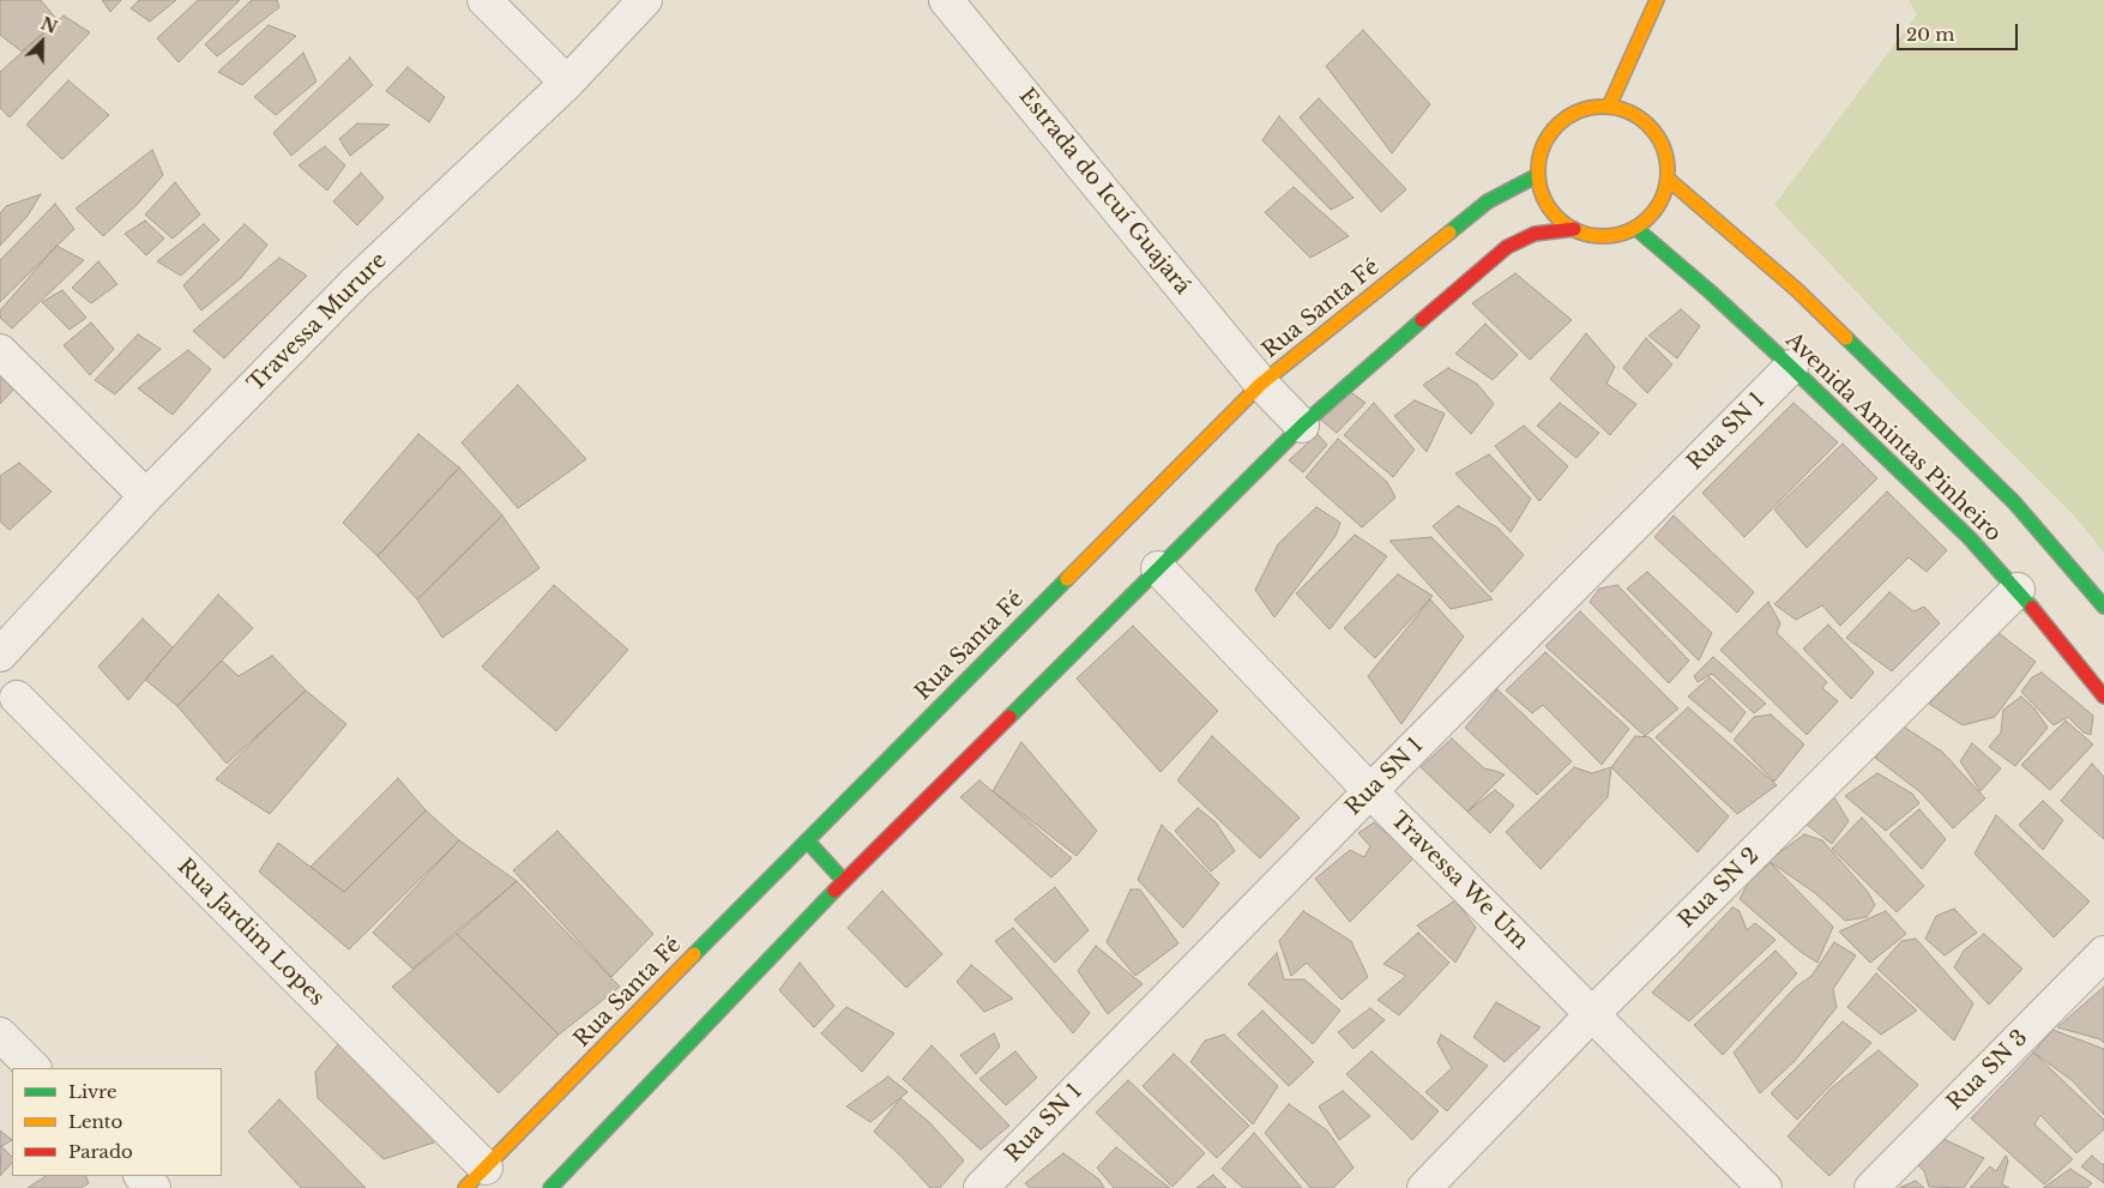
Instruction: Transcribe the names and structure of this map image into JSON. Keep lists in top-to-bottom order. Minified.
{"streets":{"street":["Estrada do Icuí Guajará","Rua Santa Fé","Travessa Murure","Rua SN 1","Avenida Amintas Pinheiro","Travessa We Um","Rua SN 2","Rua Jardim Lopes","Rua SN 3"]},"crossings":[["Estrada do Icuí Guajará","Rua Santa Fé"],["Rua Santa Fé","Avenida Amintas Pinheiro"],["Rua Santa Fé","Rua Jardim Lopes"],["Rua SN 1","Avenida Amintas Pinheiro"],["Rua SN 1","Travessa We Um"],["Avenida Amintas Pinheiro","Rua SN 2"],["Travessa We Um","Rua SN 2"]],"legend":["Livre","Lento","Parado"],"scale_bar":"20 m","north":"top right"}
